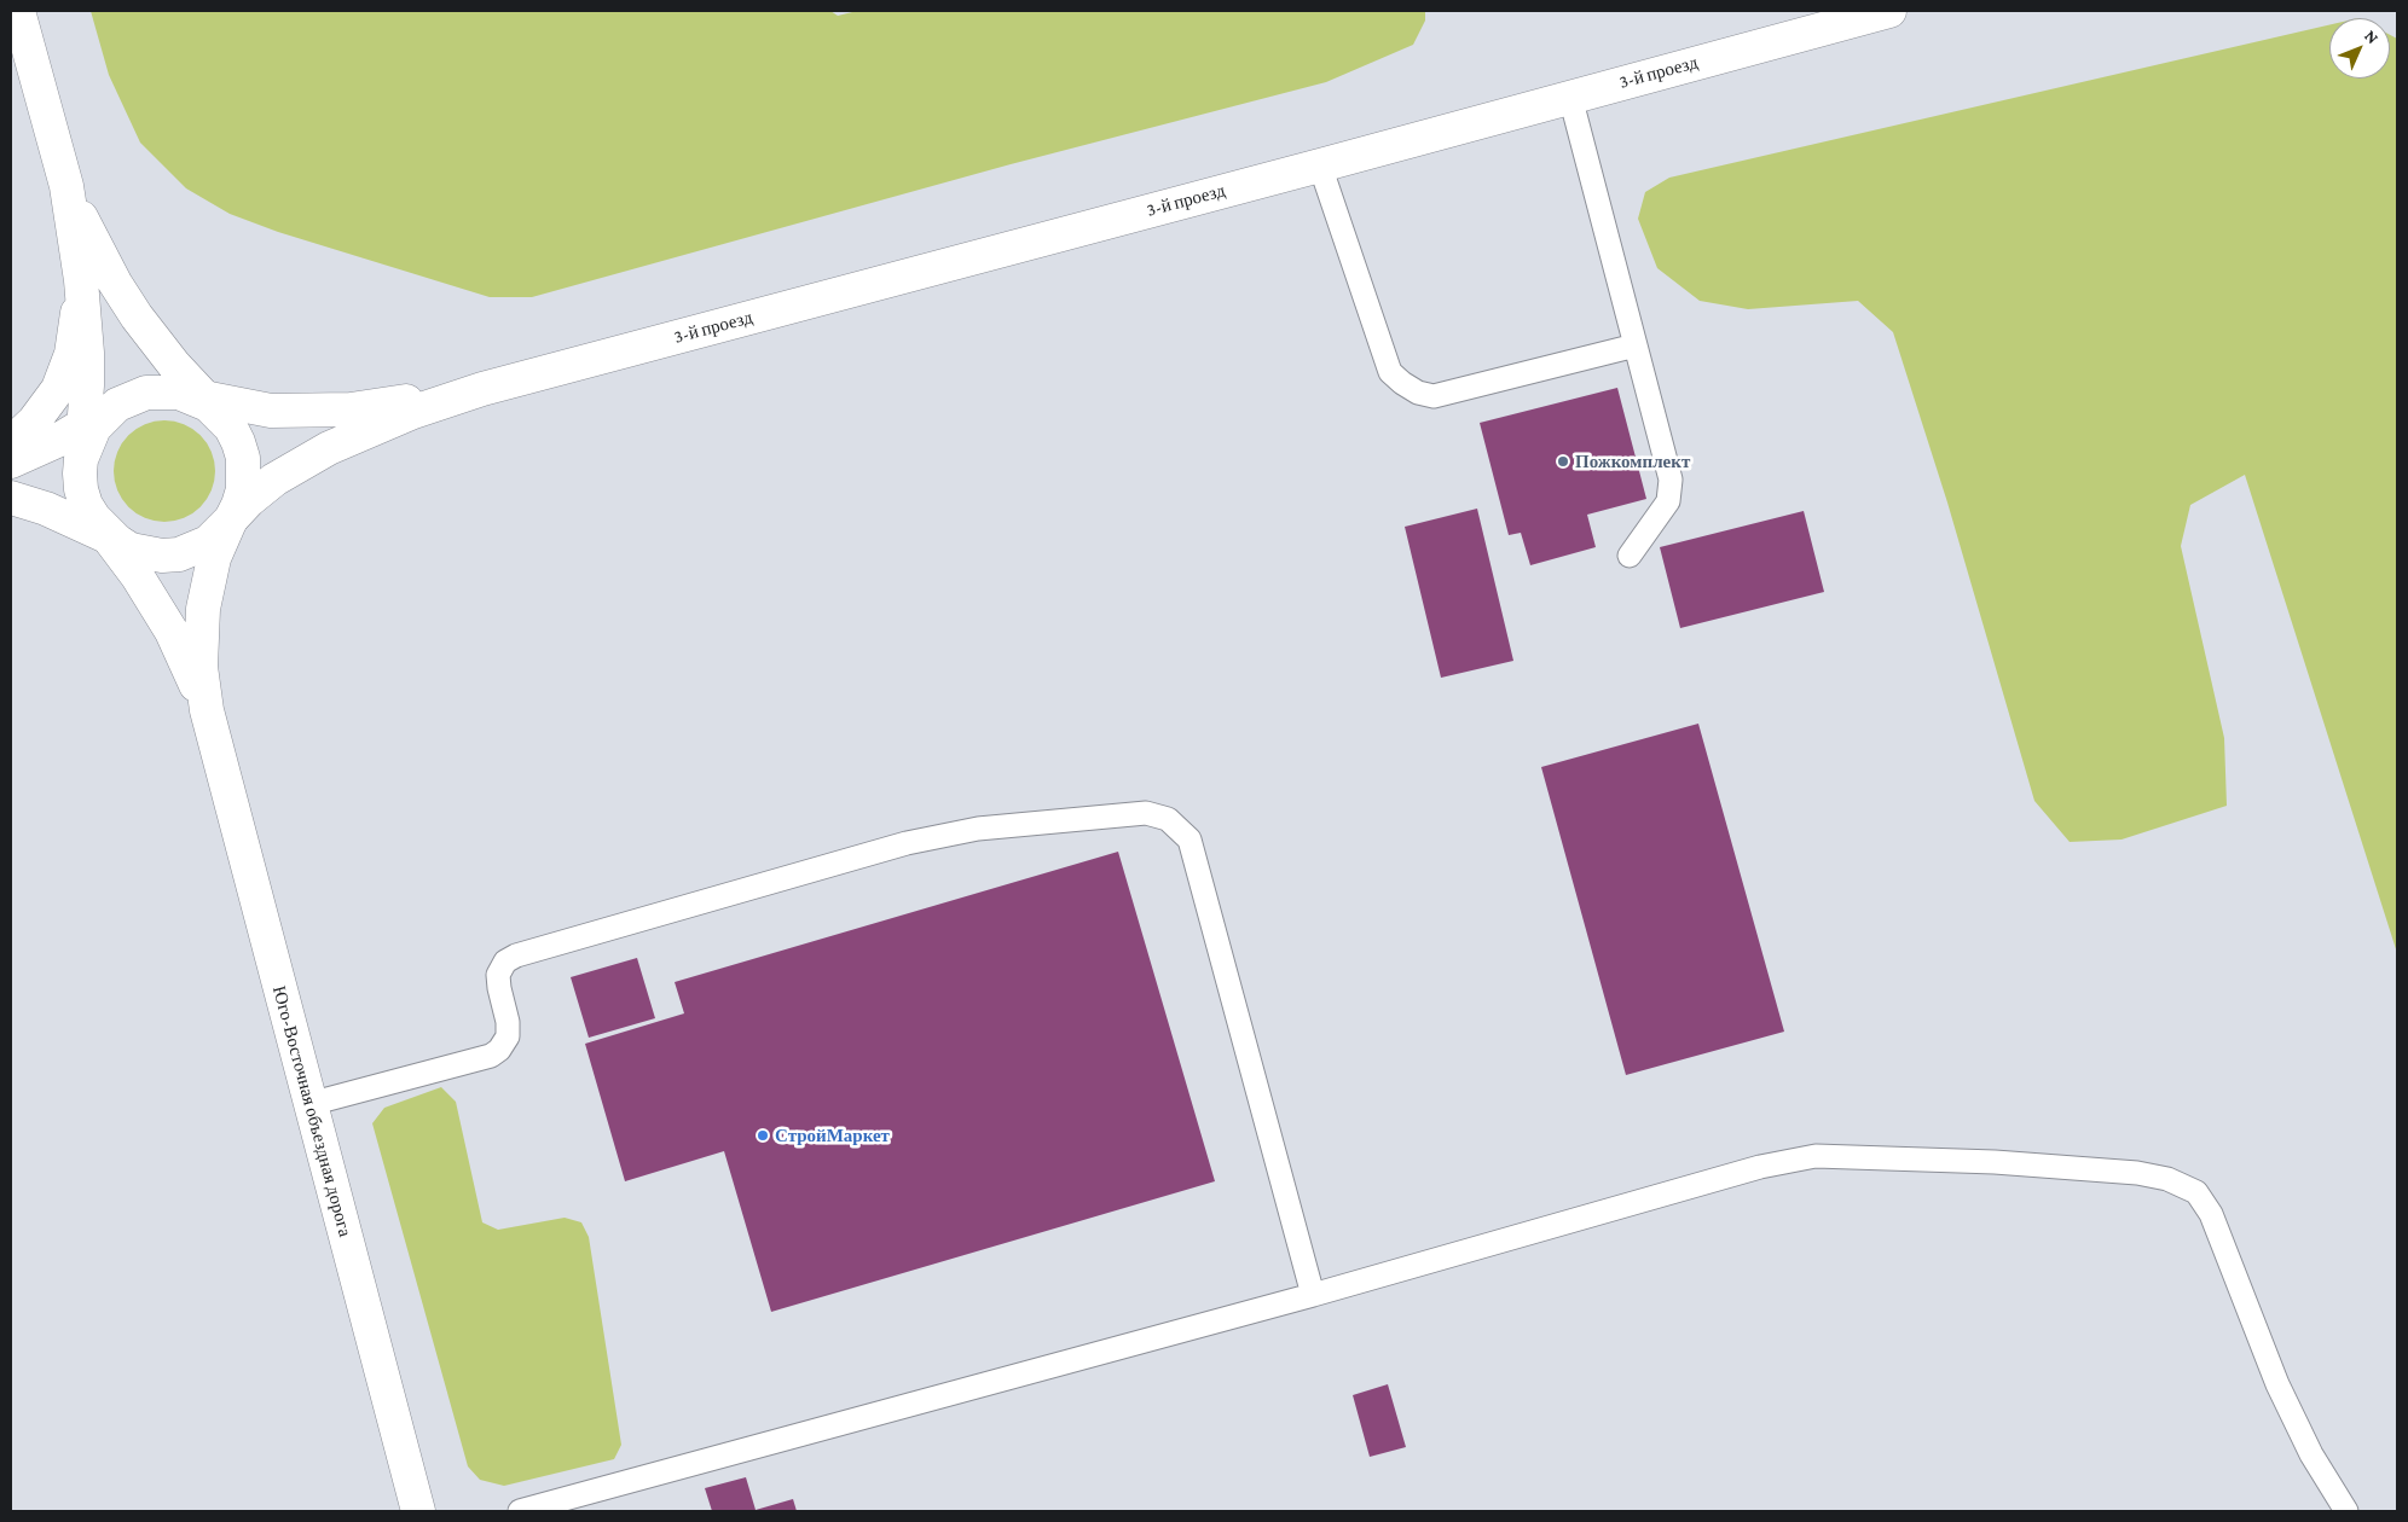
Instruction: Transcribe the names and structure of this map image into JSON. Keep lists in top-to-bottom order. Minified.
{"streets":{"street":["3-й проезд","Юго-Восточная объездная дорога"]},"places":["Пожкомплект","СтройМаркет"],"north":"top right"}
